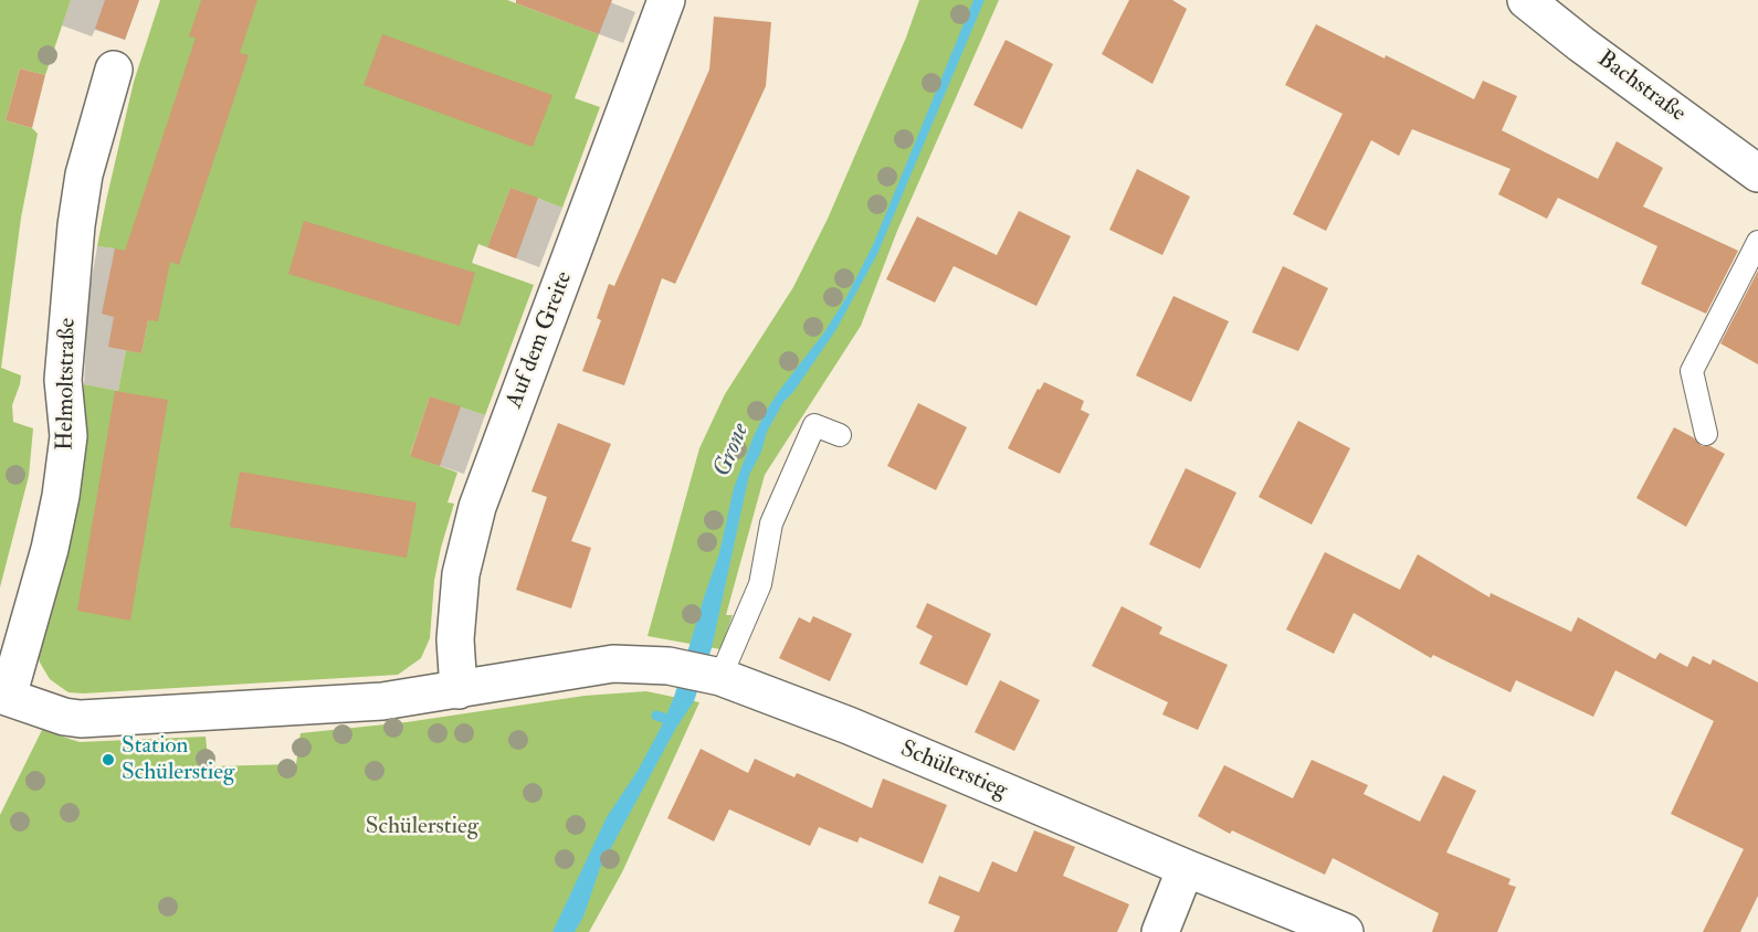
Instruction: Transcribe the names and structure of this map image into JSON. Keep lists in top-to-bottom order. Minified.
{"streets":{"street":["Bachstraße","Auf dem Greite","Helmoltstraße","Schülerstieg"]},"crossings":[["Auf dem Greite","Schülerstieg"],["Helmoltstraße","Schülerstieg"]],"water":["Grone"],"parks":["Schülerstieg"],"places":["Station Schülerstieg"]}
